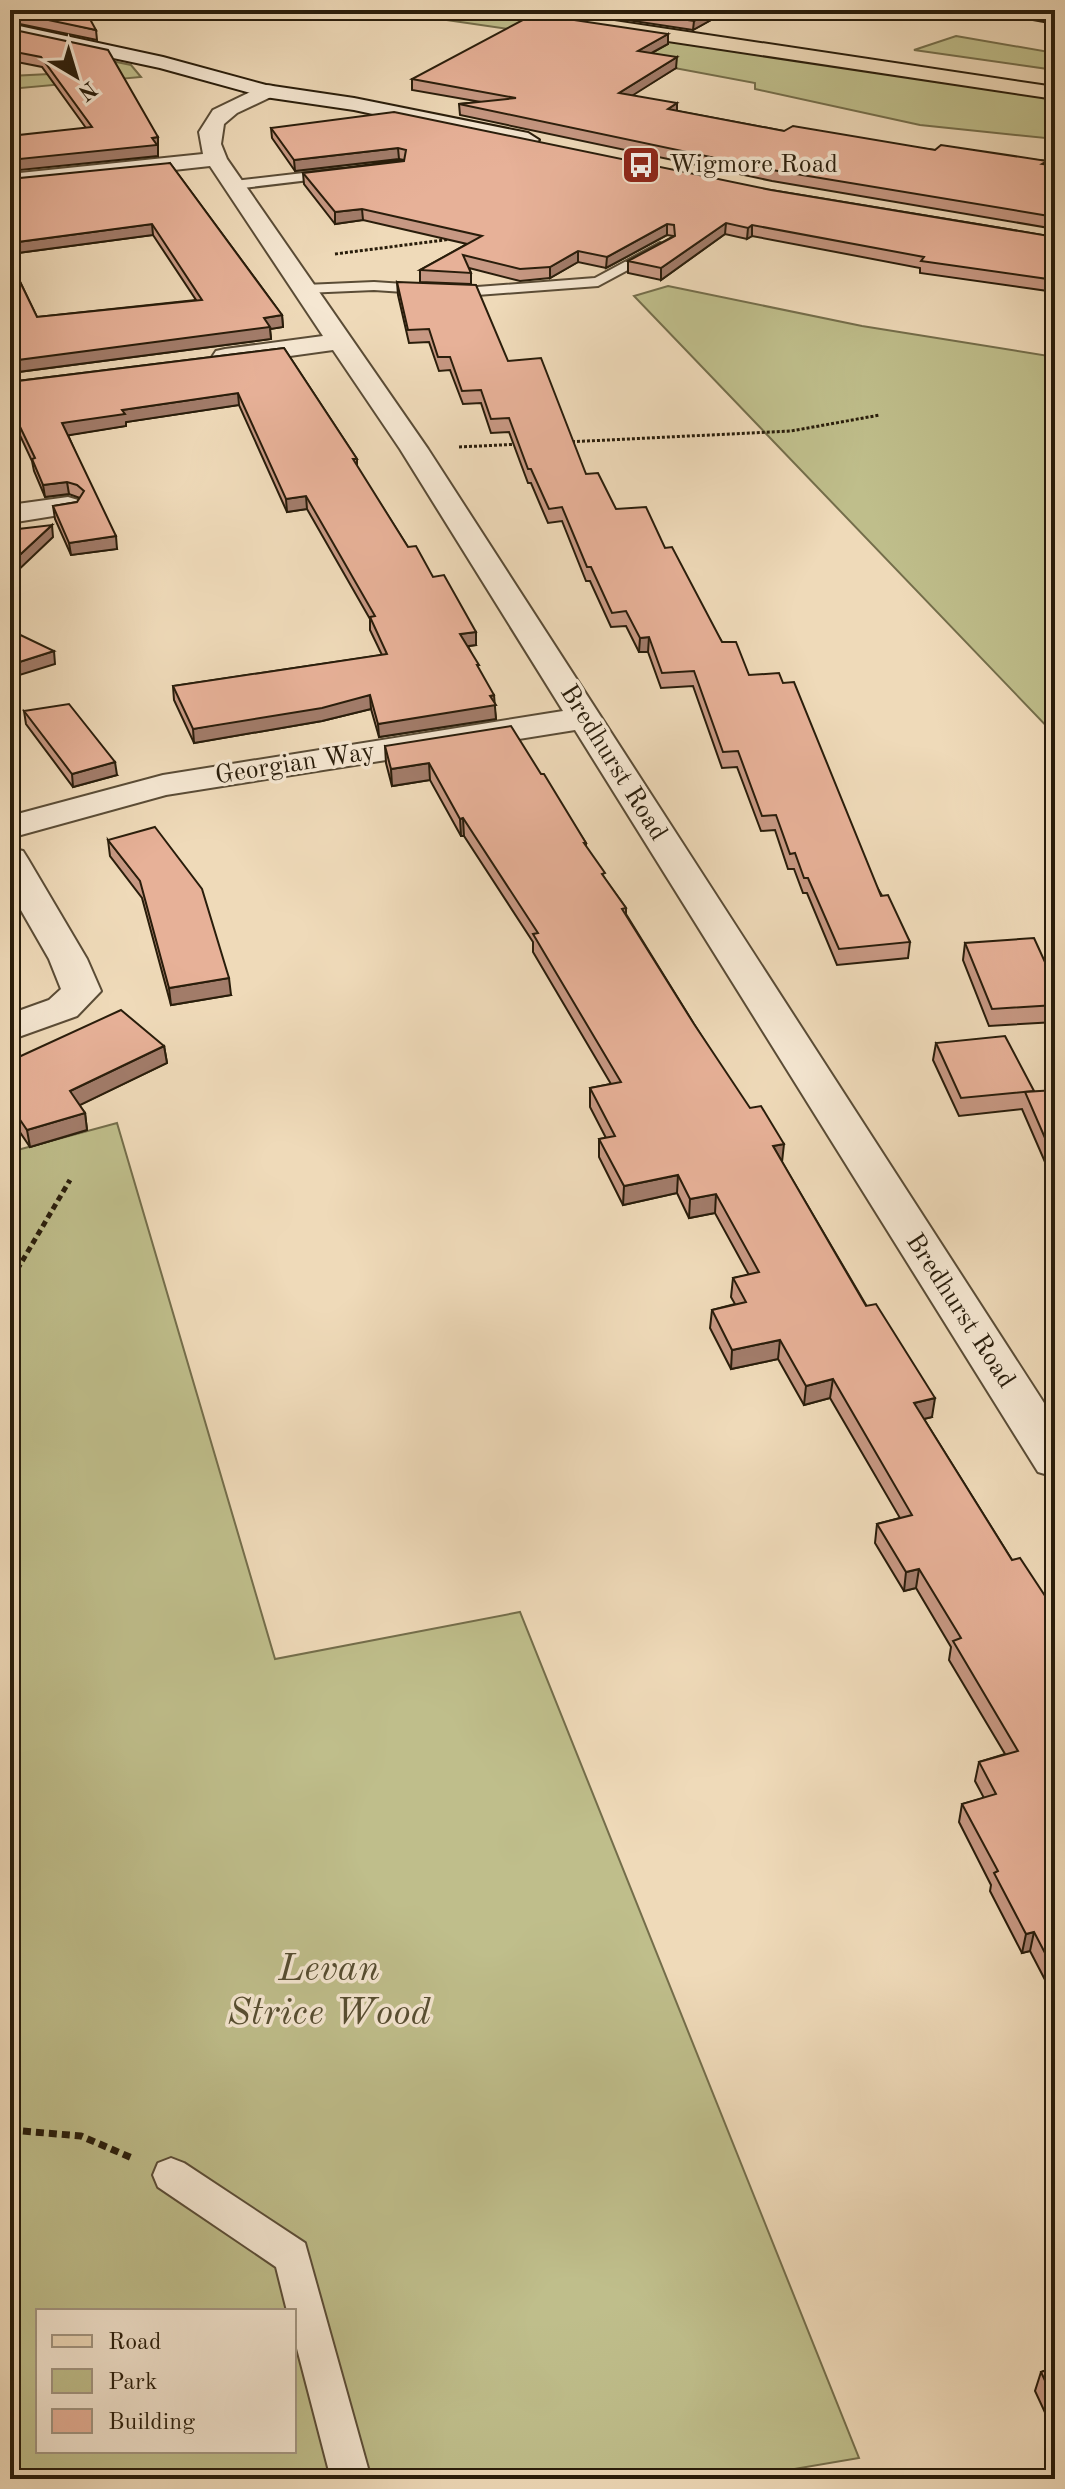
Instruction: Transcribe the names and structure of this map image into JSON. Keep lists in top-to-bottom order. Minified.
{"streets":{"street":["Bredhurst Road","Georgian Way"]},"crossings":[["Bredhurst Road","Georgian Way"]],"parks":["Levan Strice Wood"],"places":{"bus stop":["Wigmore Road"]},"legend":["Road","Park","Building"],"north":"bottom right"}
